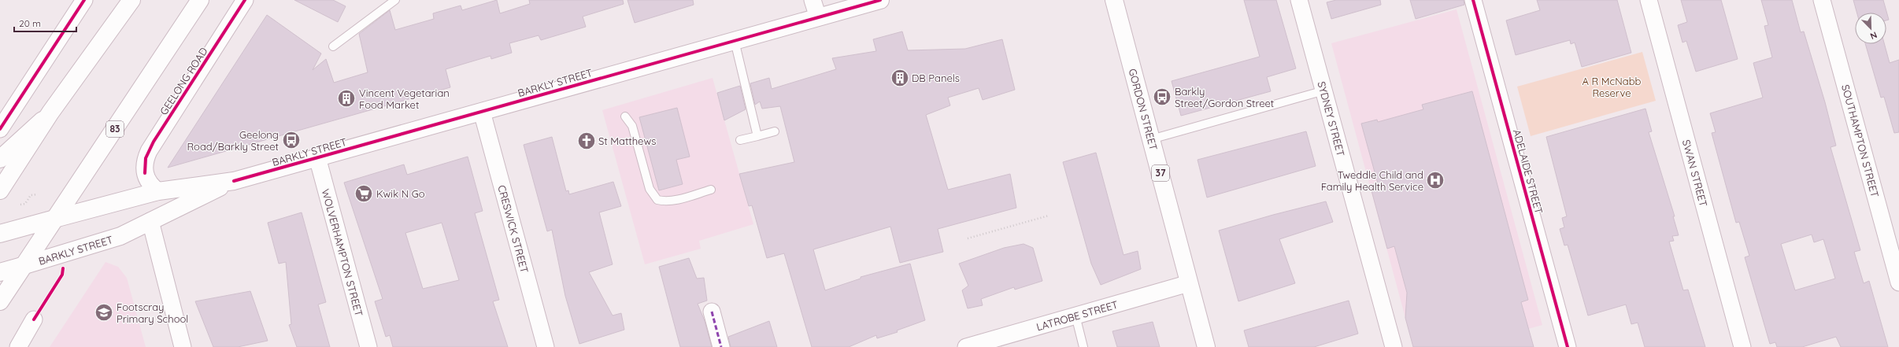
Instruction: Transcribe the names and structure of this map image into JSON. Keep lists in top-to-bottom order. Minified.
{"streets":{"main road":["BARKLY STREET","GORDON STREET","83","37"],"street":["GEELONG ROAD","SYDNEY STREET","SOUTHAMPTON STREET","ADELAIDE STREET","SWAN STREET","CRESWICK STREET","WOLVERHAMPTON STREET","LATROBE STREET"]},"crossings":[["GEELONG ROAD","BARKLY STREET"],["BARKLY STREET","83"],["BARKLY STREET","CRESWICK STREET"],["BARKLY STREET","WOLVERHAMPTON STREET"],["GORDON STREET","LATROBE STREET"]],"parks":["A R McNabb Reserve"],"places":{"building":["DB Panels","Vincent Vegetarian Food Market"],"bus stop":["Barkly Street/Gordon Street","Geelong Road/Barkly Street"],"church":["St Matthews"],"hospital":["Tweddle Child and Family Health Service"],"supermarket":["Kwik N Go"],"school or university":["Footscray Primary School"]},"scale_bar":"20 m","north":"bottom right"}
